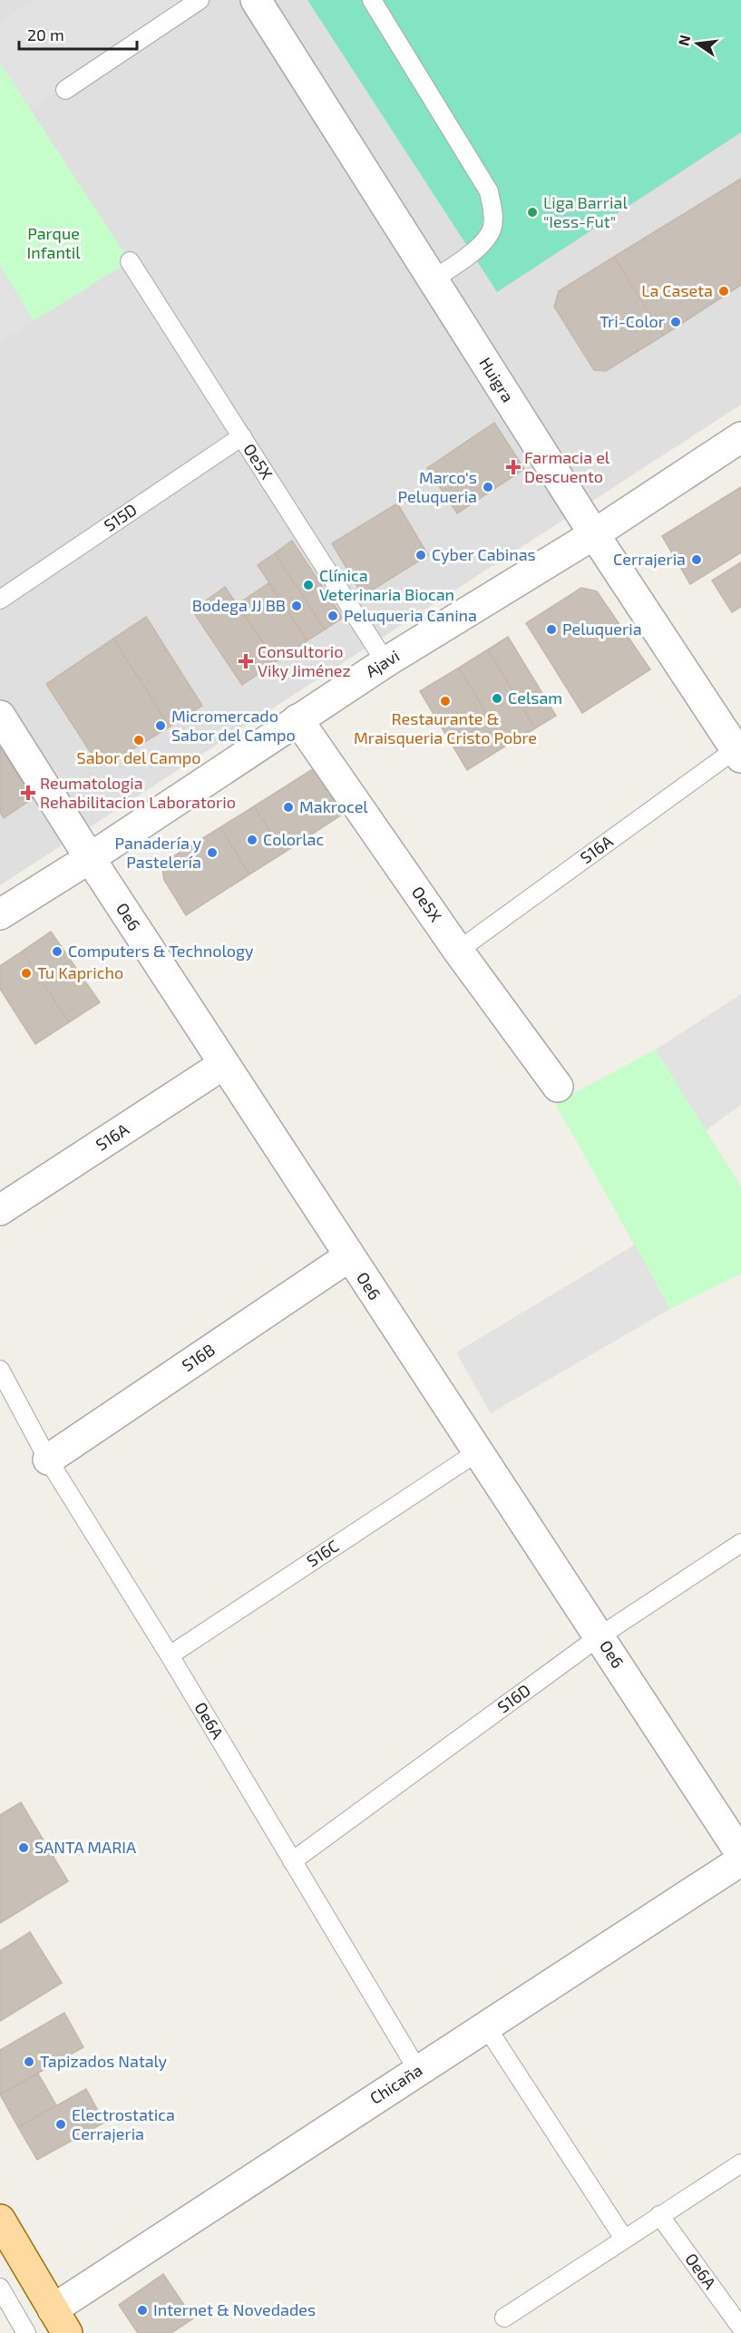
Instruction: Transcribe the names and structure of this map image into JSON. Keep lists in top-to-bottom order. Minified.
{"streets":{"street":["Huigra","Oe5X","Ajavi","S16A","Oe6","S16B","Chicaña"],"lane":["S15D","S16C","S16D","Oe6A"]},"crossings":[["Huigra","Ajavi"],["Huigra","S16A"],["Oe5X","S15D"],["Oe5X","Ajavi"],["Oe5X","S16A"],["Ajavi","Oe6"],["S16A","Oe6"],["Oe6","S16B"],["Oe6","S16C"],["Oe6","S16D"],["S16B","Oe6A"],["S16C","Oe6A"],["S16D","Oe6A"],["Oe6A","Chicaña"]],"parks":["Parque Infantil"],"places":{"other":["Liga Barrial \"Iess-Fut\"","La Caseta","Tri-Color","Marco's Peluqueria","Cyber Cabinas","Cerrajeria","Clínica Veterinaria Biocan","Bodega JJ BB","Peluqueria Canina","Peluqueria","Celsam","Restaurante & Mraisqueria Cristo Pobre","Micromercado Sabor del Campo","Sabor del Campo","Makrocel","Colorlac","Panadería y Pastelería","Computers & Technology","Tu Kapricho","SANTA MARIA","Tapizados Nataly","Electrostatica Cerrajeria","Internet & Novedades"],"health":["Farmacia el Descuento","Consultorio Viky Jiménez","Reumatologia Rehabilitacion Laboratorio"]},"scale_bar":"20 m","north":"left"}
